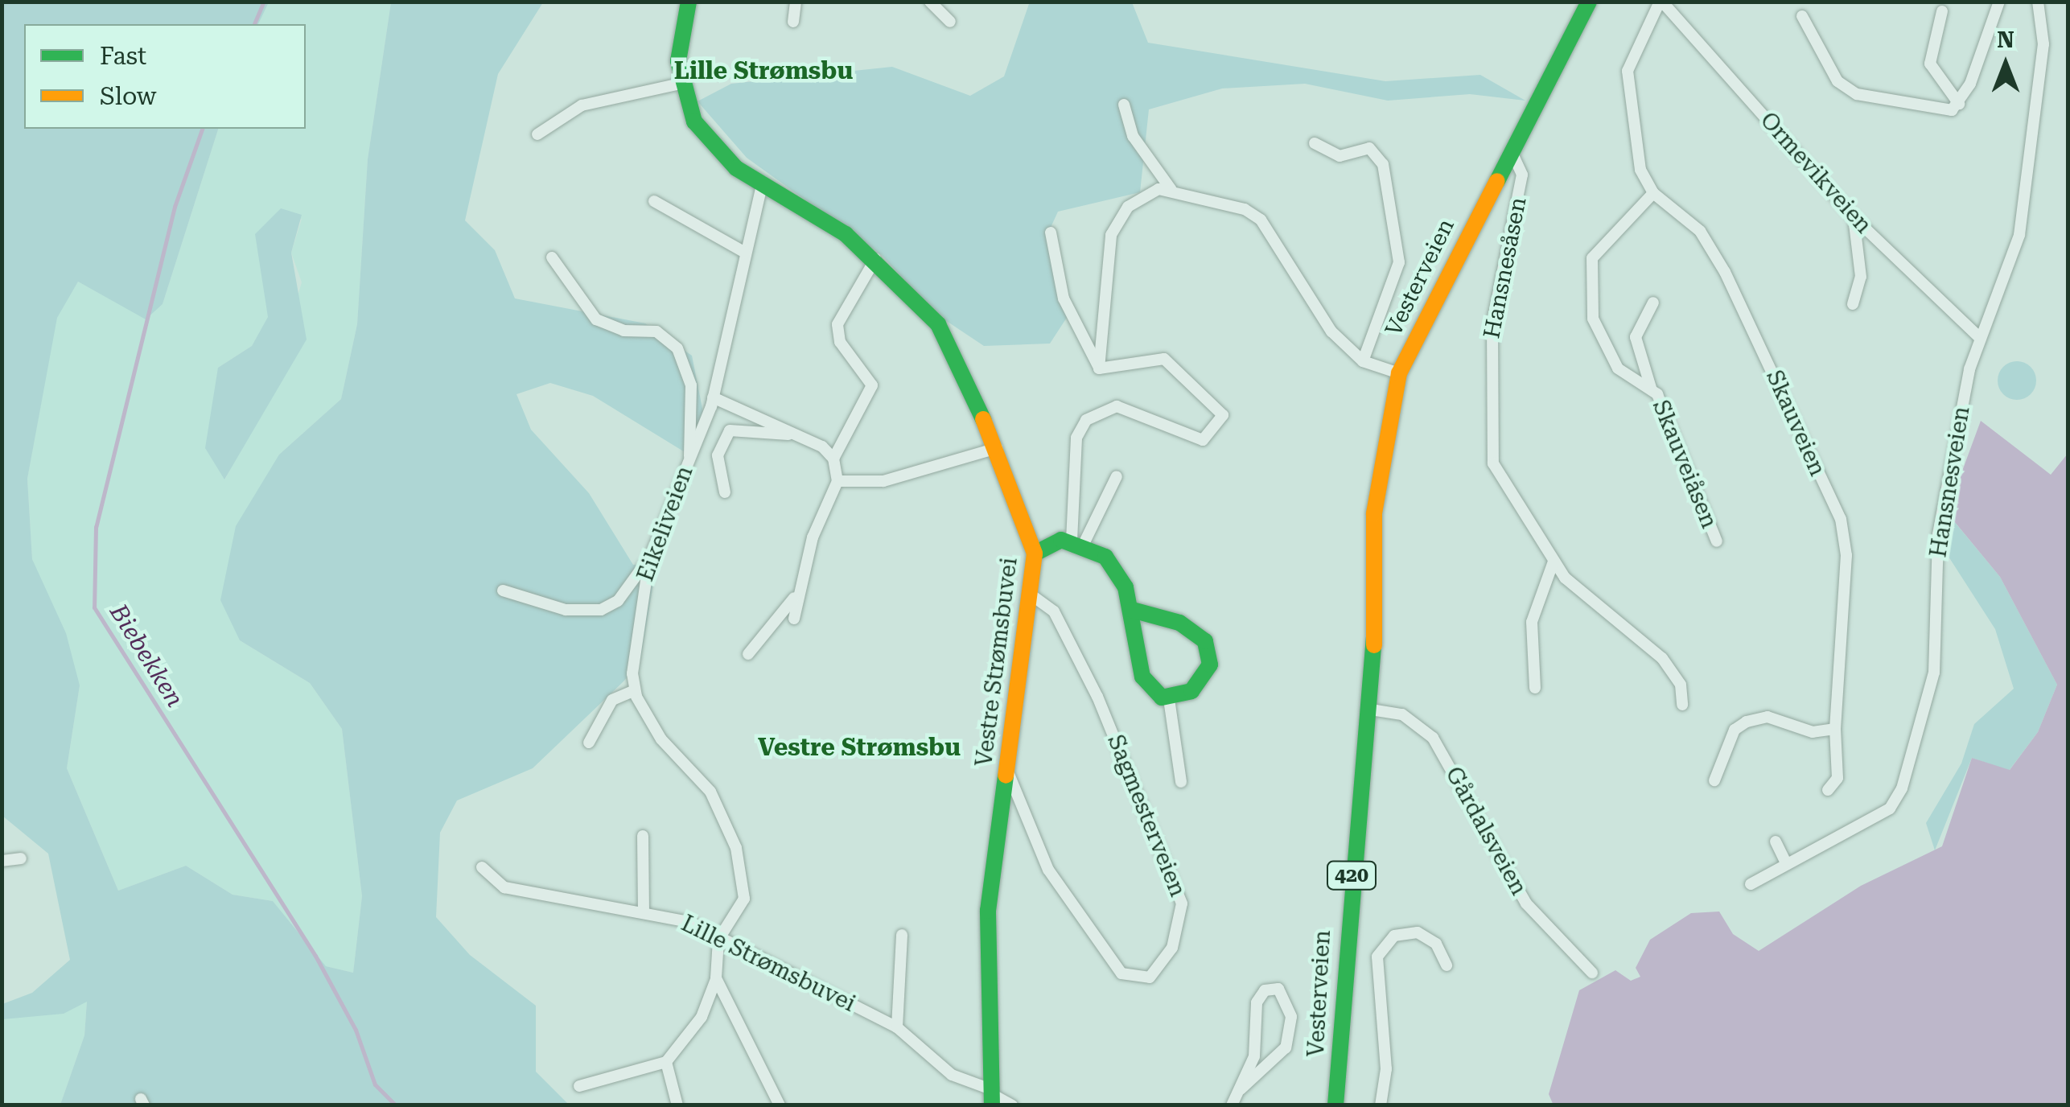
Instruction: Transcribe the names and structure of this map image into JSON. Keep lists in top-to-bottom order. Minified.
{"streets":{"main road":["Vesterveien","Vestre Strømsbuvei","420"],"street":["Ormevikveien","Hansnesåsen","Skauveien","Skauveiåsen","Hansnesveien","Eikeliveien","Sagmesterveien","Gårdalsveien","Lille Strømsbuvei"]},"crossings":[["Ormevikveien","Hansnesveien"],["Hansnesåsen","Vesterveien"],["Vesterveien","Gårdalsveien"],["Skauveien","Skauveiåsen"],["Eikeliveien","Vestre Strømsbuvei"],["Eikeliveien","Lille Strømsbuvei"],["Vestre Strømsbuvei","Sagmesterveien"],["Vestre Strømsbuvei","Lille Strømsbuvei"]],"districts":["Lille Strømsbu","Vestre Strømsbu"],"water":["Biebekken"],"legend":["Fast","Slow"],"north":"top"}
